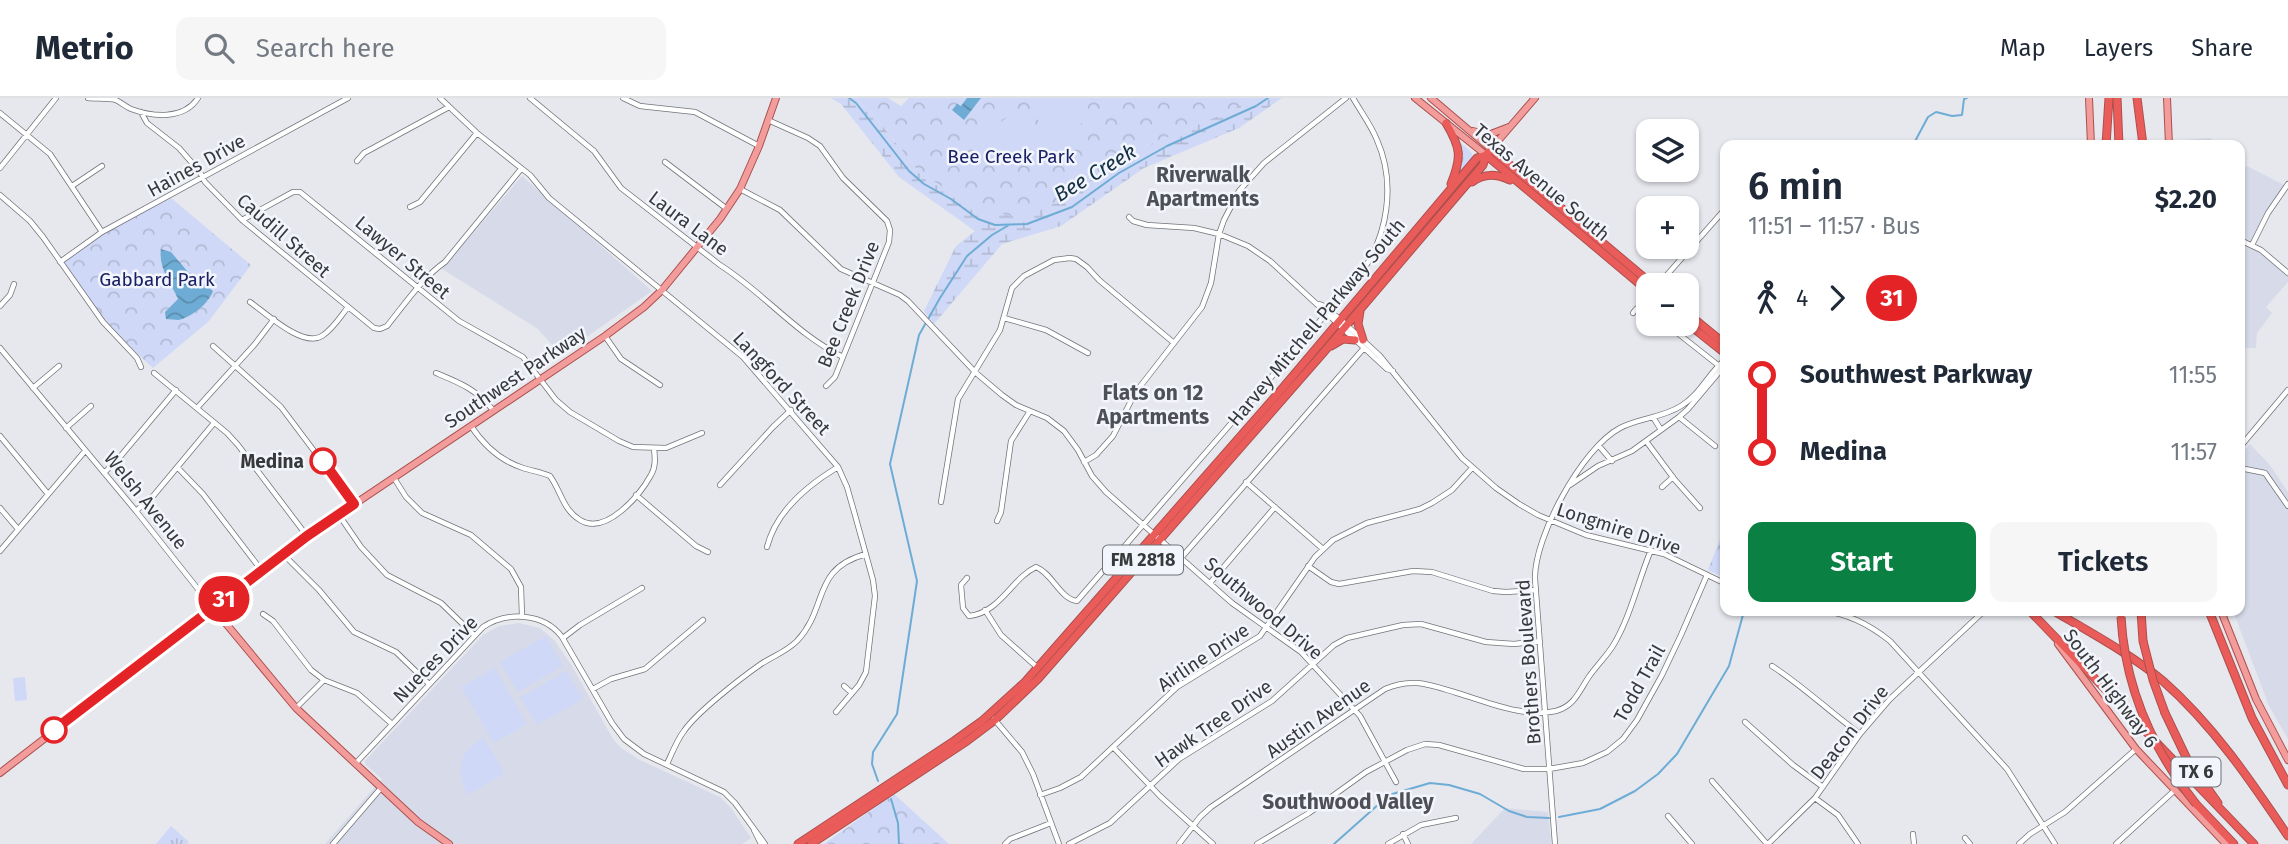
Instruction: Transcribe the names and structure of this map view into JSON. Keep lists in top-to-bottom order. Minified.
{"streets":{"highway":["Texas Avenue South","Harvey Mitchell Parkway South","FM 2818","South Highway 6","TX 6"],"main road":["Southwest Parkway","Welsh Avenue"],"street":["Haines Drive","Laura Lane","Caudill Street","Lawyer Street","Bee Creek Drive","Langford Street","Longmire Drive","Southwood Drive","Airline Drive","Nueces Drive","Brothers Boulevard","Todd Trail","Austin Avenue","Hawk Tree Drive","Deacon Drive"]},"crossings":[["Haines Drive","Caudill Street"],["Texas Avenue South","Harvey Mitchell Parkway South"],["Laura Lane","Bee Creek Drive"],["Laura Lane","Southwest Parkway"],["Caudill Street","Lawyer Street"],["Lawyer Street","Southwest Parkway"],["Bee Creek Drive","Southwest Parkway"],["Bee Creek Drive","Southwood Drive"],["Harvey Mitchell Parkway South","Longmire Drive"],["Harvey Mitchell Parkway South","Southwood Drive"],["Southwest Parkway","Langford Street"],["Southwest Parkway","Welsh Avenue"],["Southwest Parkway","Southwood Drive"],["Welsh Avenue","Nueces Drive"],["Longmire Drive","Airline Drive"],["Longmire Drive","Brothers Boulevard"],["Longmire Drive","Todd Trail"],["Southwood Drive","Airline Drive"],["Southwood Drive","Todd Trail"],["Southwood Drive","Austin Avenue"],["Southwood Drive","Hawk Tree Drive"],["Brothers Boulevard","Todd Trail"],["Brothers Boulevard","Austin Avenue"],["Brothers Boulevard","Hawk Tree Drive"]],"districts":["Riverwalk Apartments","Flats on 12 Apartments","Southwood Valley"],"water":["Bee Creek"],"parks":["Bee Creek Park","Gabbard Park"],"places":["Medina"],"lines":["bus line 31"],"page":{"header":"Metrio","search":"Search here","nav":["Map","Layers","Share"],"on_map":"31","map_buttons":["+","−"],"heading":["6 min","11:51 – 11:57 · Bus","$2.20"],"legs":["4","31"],"list":[{"name":"Southwest Parkway","value":"11:55"},{"name":"Medina","value":"11:57"}],"buttons":["Start","Tickets"]}}
